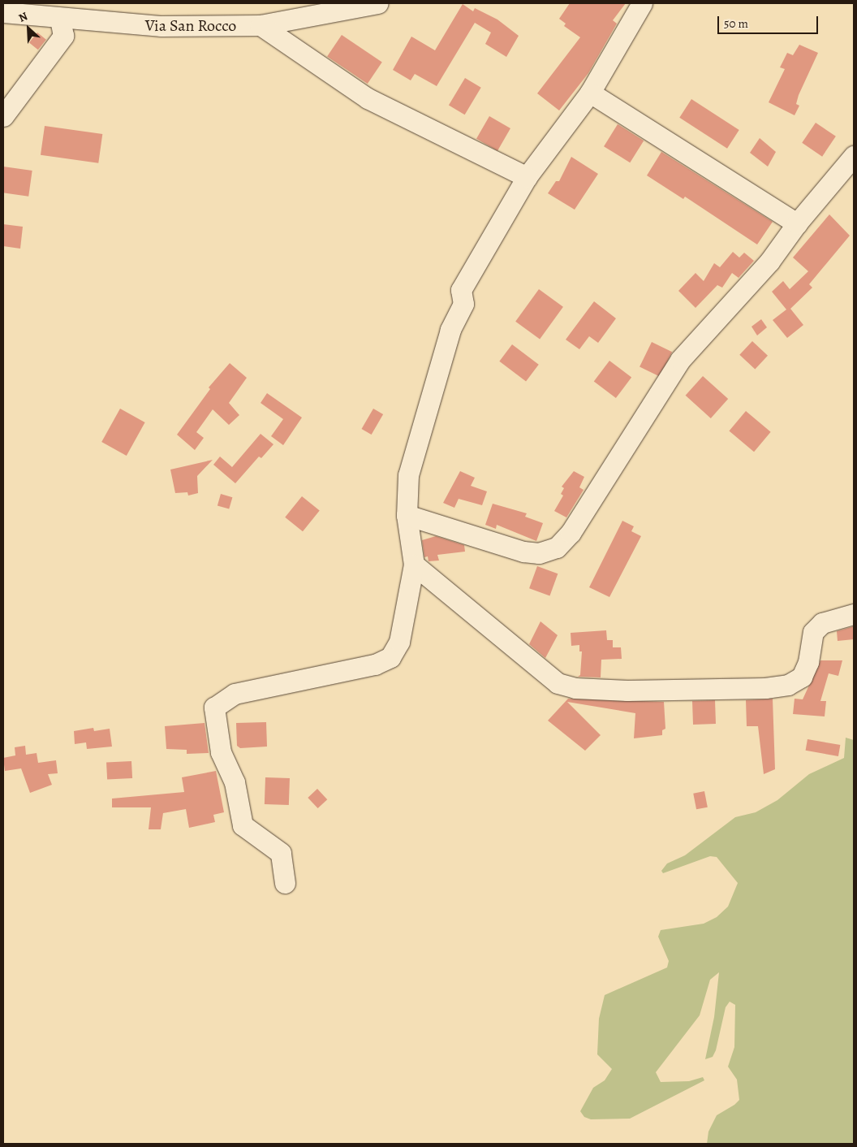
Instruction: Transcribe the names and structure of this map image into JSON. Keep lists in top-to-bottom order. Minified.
{"streets":{"street":["Via San Rocco"]},"scale_bar":"50 m","north":"top left"}
